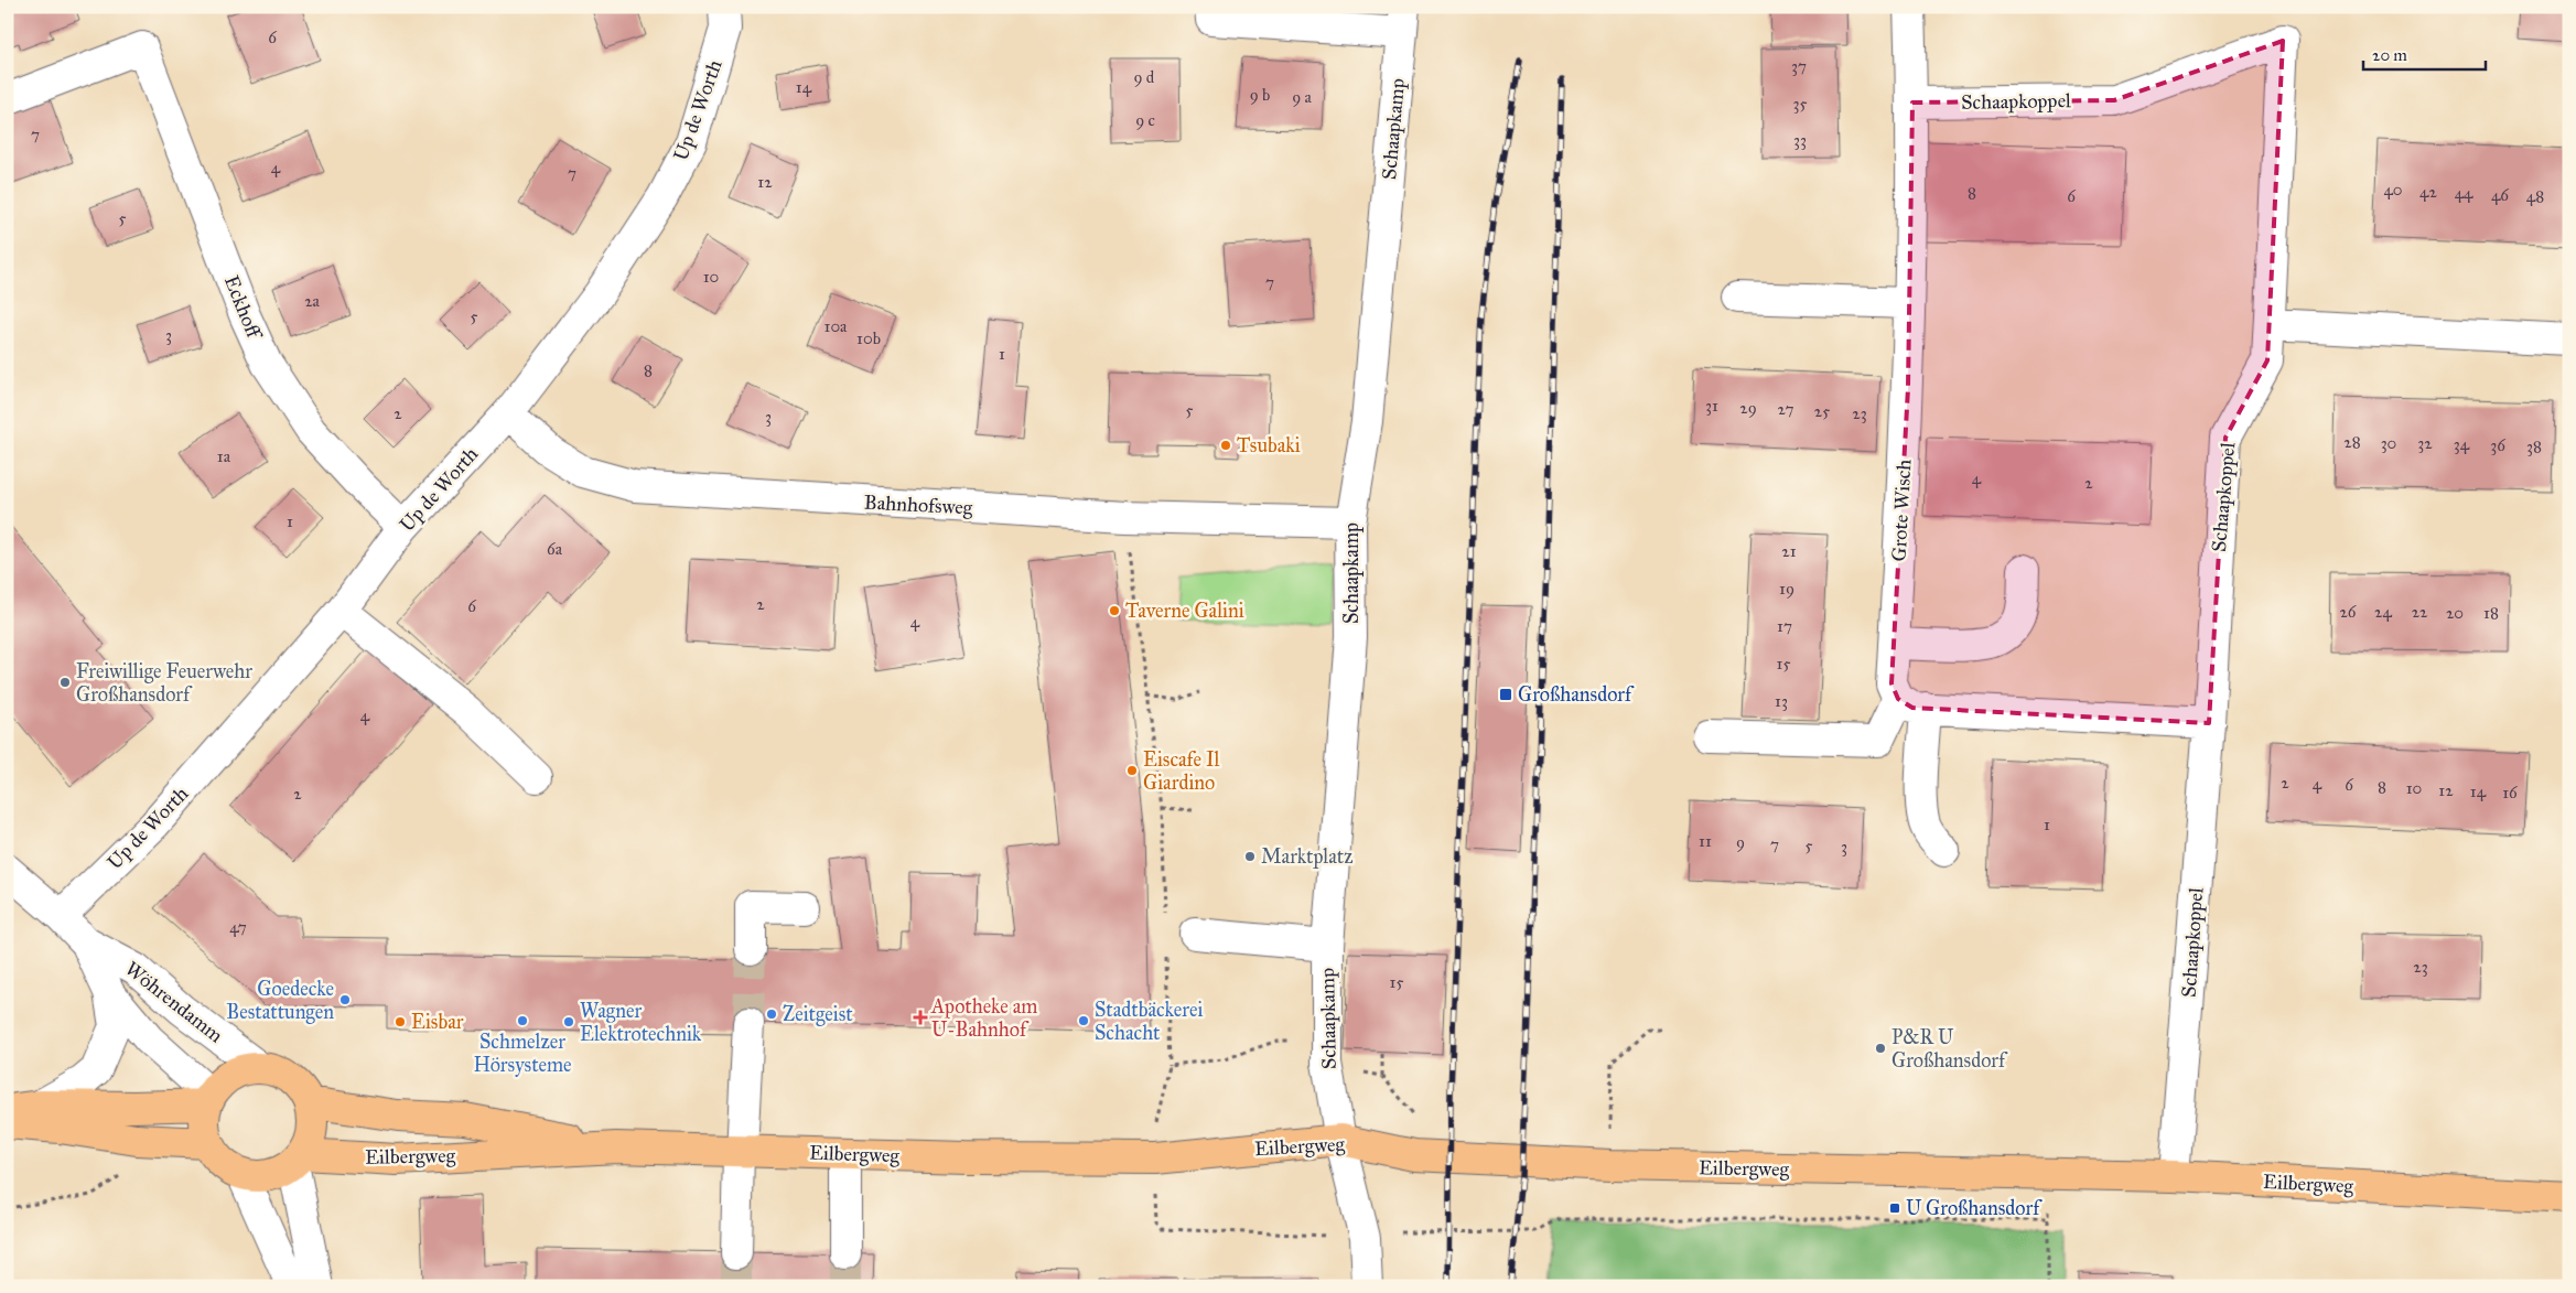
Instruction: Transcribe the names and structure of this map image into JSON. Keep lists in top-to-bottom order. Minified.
{"streets":{"main road":["Wöhrendamm","Eilbergweg"],"street":["Schaapkoppel","Up de Worth","Schaapkamp","Eckhoff","Bahnhofsweg","Grote Wisch"]},"crossings":[["Schaapkoppel","Grote Wisch"],["Schaapkoppel","Eilbergweg"],["Up de Worth","Eckhoff"],["Up de Worth","Bahnhofsweg"],["Up de Worth","Wöhrendamm"],["Schaapkamp","Bahnhofsweg"],["Schaapkamp","Eilbergweg"],["Wöhrendamm","Eilbergweg"]],"places":{"other":["Tsubaki","Taverne Galini","Freiwillige Feuerwehr Großhansdorf","Eiscafe Il Giardino","Marktplatz","Goedecke Bestattungen","Zeitgeist","Schmelzer Hörsysteme","Stadtbäckerei Schacht","Eisbar","Wagner Elektrotechnik","P&R U Großhansdorf"],"transit":["Großhansdorf","U Großhansdorf"],"health":["Apotheke am U-Bahnhof"]},"house_numbers":["6","37","9 d","14","9 b","9 a","35","9 c","7","33","4","7","12","40","42","8","44","46","6","48","5","10","7","2a","5","10a","3","10b","1","8","31","29","27","5","25","2","23","3","28","30","32","34","36","38","1a","4","2","1","6a","21","19","2","6","26","24","22","20","18","4","17","15","13","4","2","4","6","8","10","12","14","16","2","1","11","9","7","5","3","47","23","15"],"scale_bar":"20 m"}
